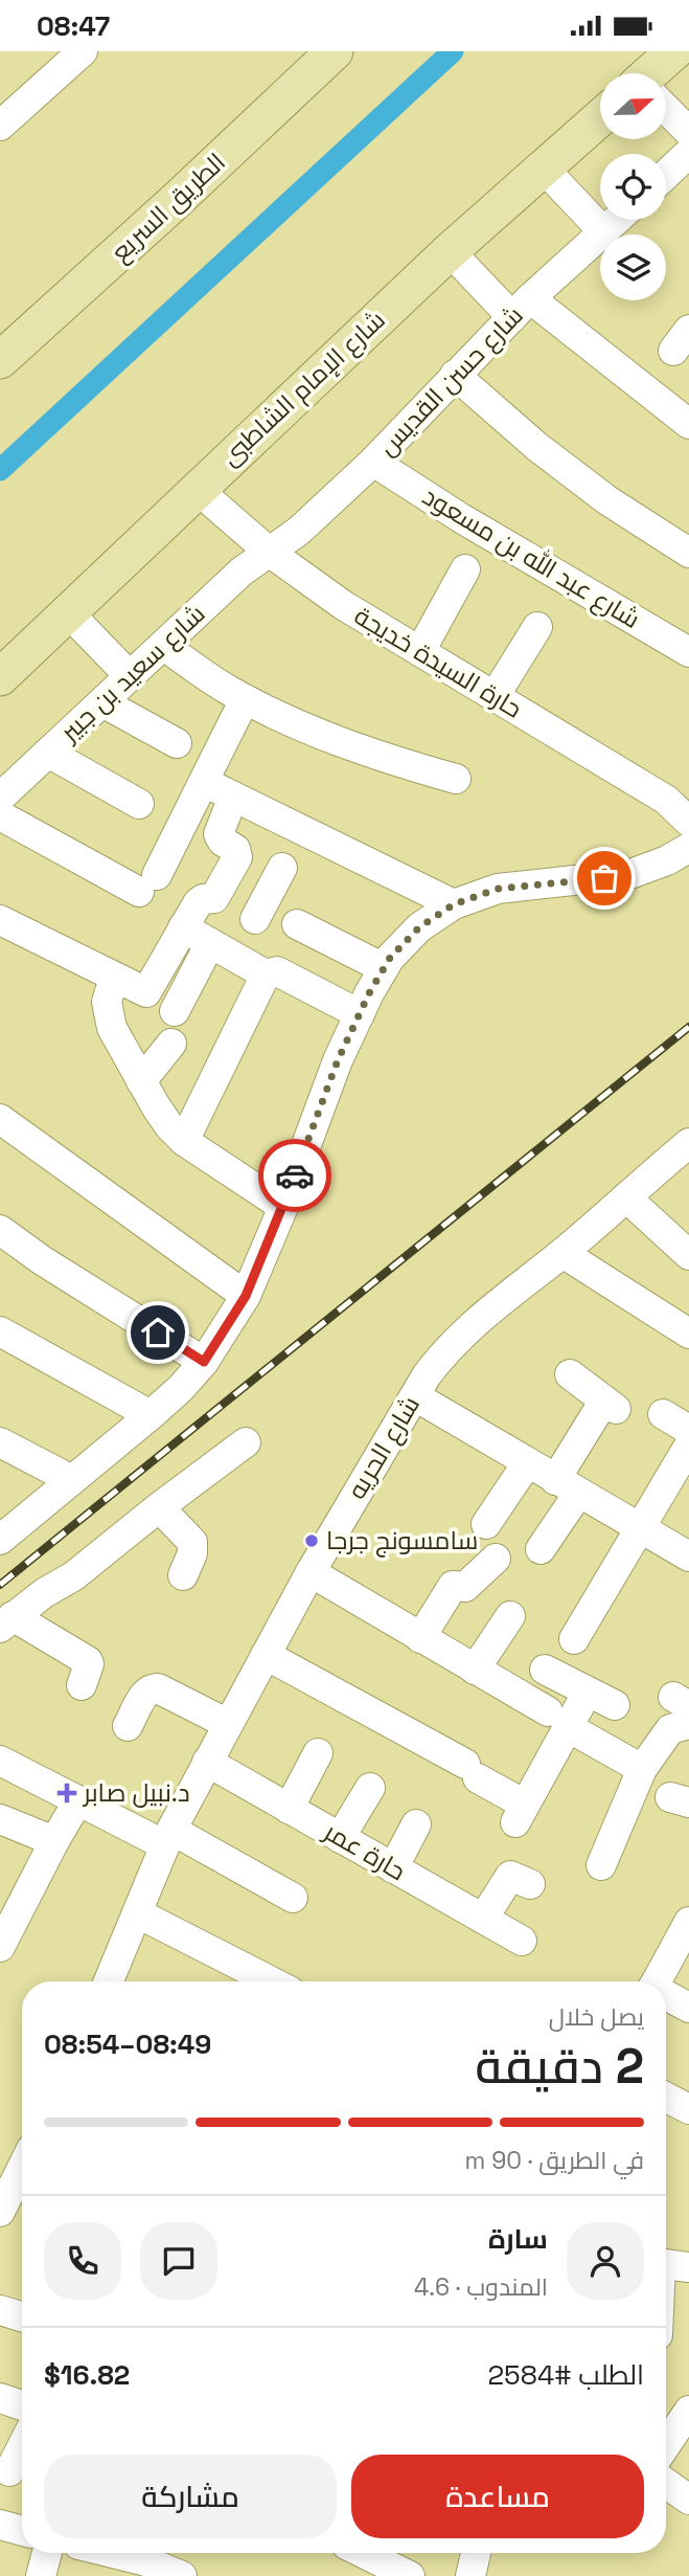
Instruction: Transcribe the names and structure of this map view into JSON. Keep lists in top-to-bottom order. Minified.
{"streets":{"main road":["الطريق السريع","شارع الإمام الشاطبى"],"street":["شارع حسن القديس","شارع عبد الله بن مسعود","حارة السيدة خديجة","شارع سعيد بن جبير","شارع الحريه","حارة عمر"]},"crossings":[["شارع حسن القديس","شارع عبد الله بن مسعود"],["شارع حسن القديس","حارة السيدة خديجة"],["شارع حسن القديس","شارع سعيد بن جبير"],["شارع الإمام الشاطبى","حارة السيدة خديجة"],["حارة السيدة خديجة","شارع سعيد بن جبير"],["شارع الحريه","حارة عمر"]],"places":{"other":["سامسونج جرجا"],"health":["د.نبيل صابر"]},"north":"right","page":{"status":"08:47","heading":["2 دقيقة","يصل خلال","08:49–08:54"],"panel":["سارة","المندوب · 4.6","الطلب #2584","$16.82"],"bar":"في الطريق · 90 m","buttons":["مساعدة","مشاركة"]}}
